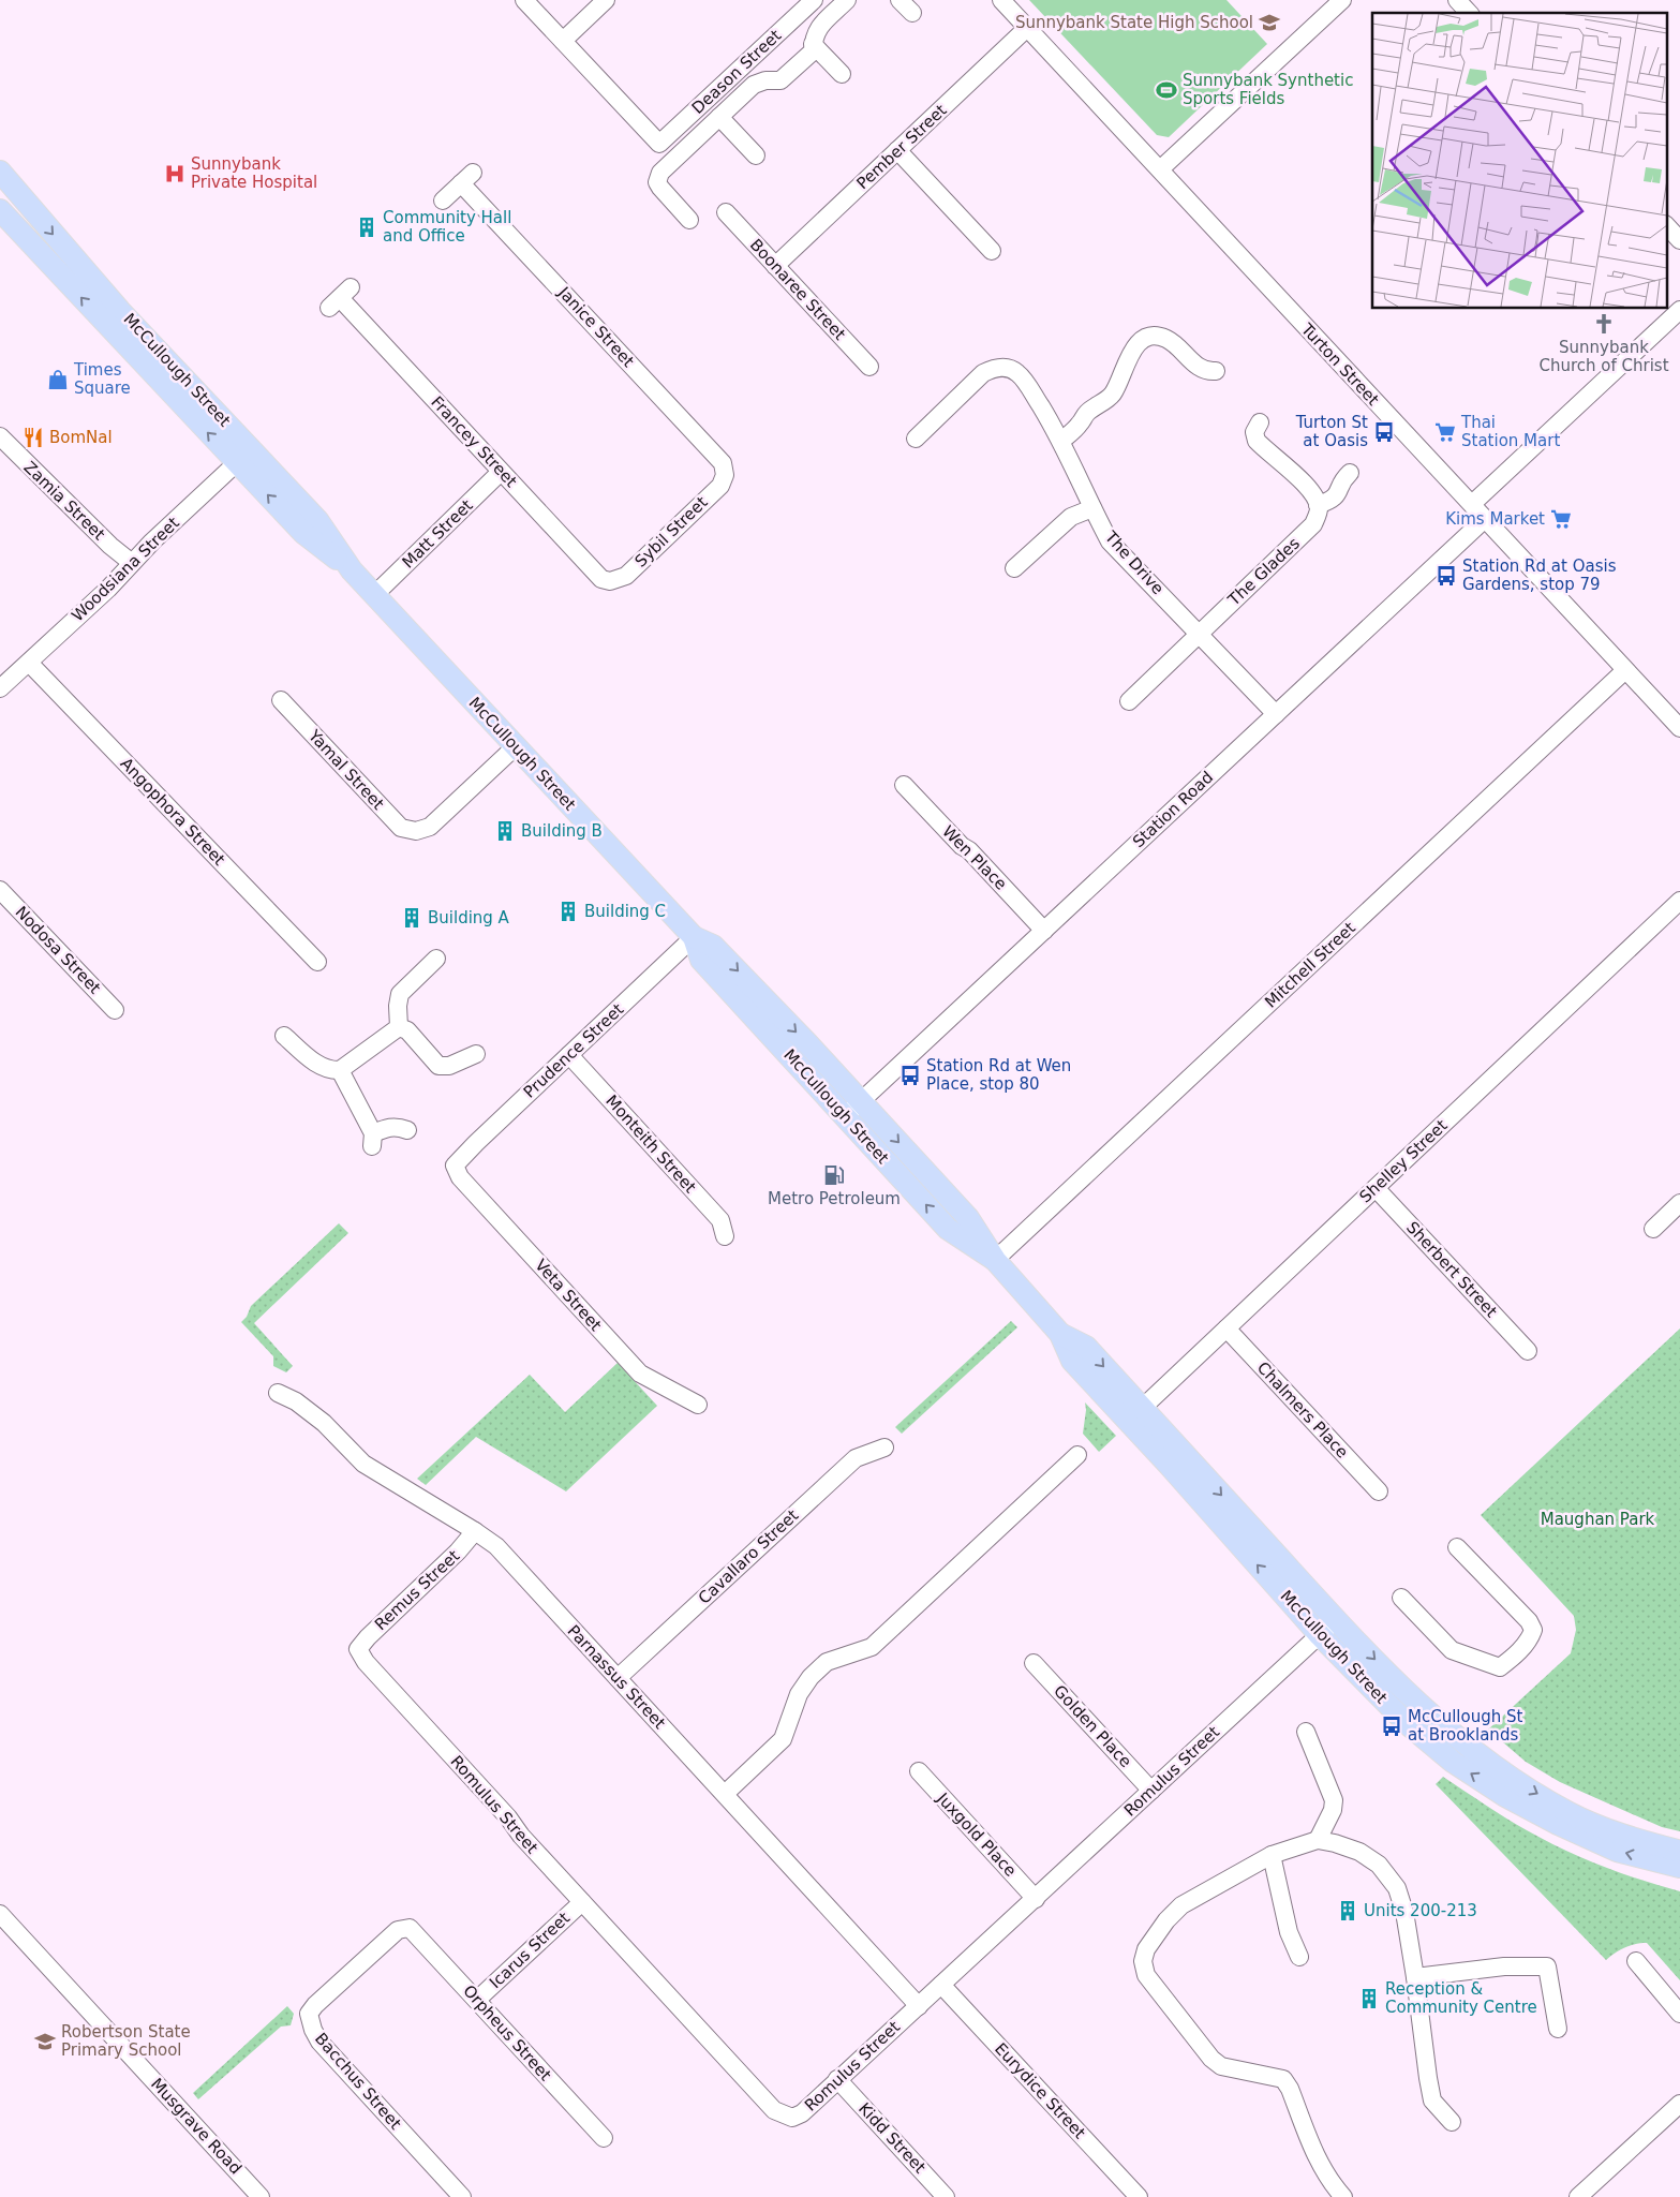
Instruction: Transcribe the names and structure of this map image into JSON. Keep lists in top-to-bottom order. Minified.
{"streets":{"main road":["McCullough Street"],"street":["Deason Street","Pember Street","Boonaree Street","Janice Street","Turton Street","Francey Street","Zamia Street","Sybil Street","Matt Street","The Drive","Woodsiana Street","The Glades","Yamal Street","Station Road","Angophora Street","Wen Place","Nodosa Street","Mitchell Street","Prudence Street","Monteith Street","Shelley Street","Sherbert Street","Veta Street","Chalmers Place","Cavallaro Street","Remus Street","Parnassus Street","Golden Place","Romulus Street","Juxgold Place","Icarus Street","Orpheus Street","Bacchus Street","Eurydice Street","Musgrave Road","Kidd Street"]},"crossings":[["Pember Street","Boonaree Street"],["Pember Street","Turton Street"],["Janice Street","Sybil Street"],["Turton Street","Station Road"],["Turton Street","Mitchell Street"],["McCullough Street","Matt Street"],["McCullough Street","Woodsiana Street"],["McCullough Street","Yamal Street"],["McCullough Street","Station Road"],["McCullough Street","Mitchell Street"],["McCullough Street","Prudence Street"],["McCullough Street","Shelley Street"],["McCullough Street","Romulus Street"],["Francey Street","Sybil Street"],["Francey Street","Matt Street"],["Zamia Street","Woodsiana Street"],["The Drive","The Glades"],["The Drive","Station Road"],["Woodsiana Street","Angophora Street"],["Station Road","Wen Place"],["Prudence Street","Monteith Street"],["Prudence Street","Veta Street"],["Shelley Street","Sherbert Street"],["Shelley Street","Chalmers Place"],["Cavallaro Street","Parnassus Street"],["Remus Street","Parnassus Street"],["Remus Street","Romulus Street"],["Parnassus Street","Romulus Street"],["Golden Place","Romulus Street"],["Romulus Street","Juxgold Place"],["Romulus Street","Icarus Street"],["Romulus Street","Eurydice Street"],["Romulus Street","Kidd Street"],["Icarus Street","Orpheus Street"],["Orpheus Street","Bacchus Street"]],"parks":["Maughan Park"],"places":{"school or university":["Sunnybank State High School","Robertson State Primary School"],"sports":["Sunnybank Synthetic Sports Fields"],"hospital":["Sunnybank Private Hospital"],"building":["Community Hall and Office","Building B","Building C","Building A","Units 200-213","Reception & Community Centre"],"church":["Sunnybank Church of Christ"],"shop":["Times Square"],"bus stop":["Turton St at Oasis","Station Rd at Oasis Gardens, stop 79","Station Rd at Wen Place, stop 80","McCullough St at Brooklands"],"supermarket":["Thai Station Mart","Kims Market"],"restaurant":["BomNal"],"fuel station":["Metro Petroleum"]}}
